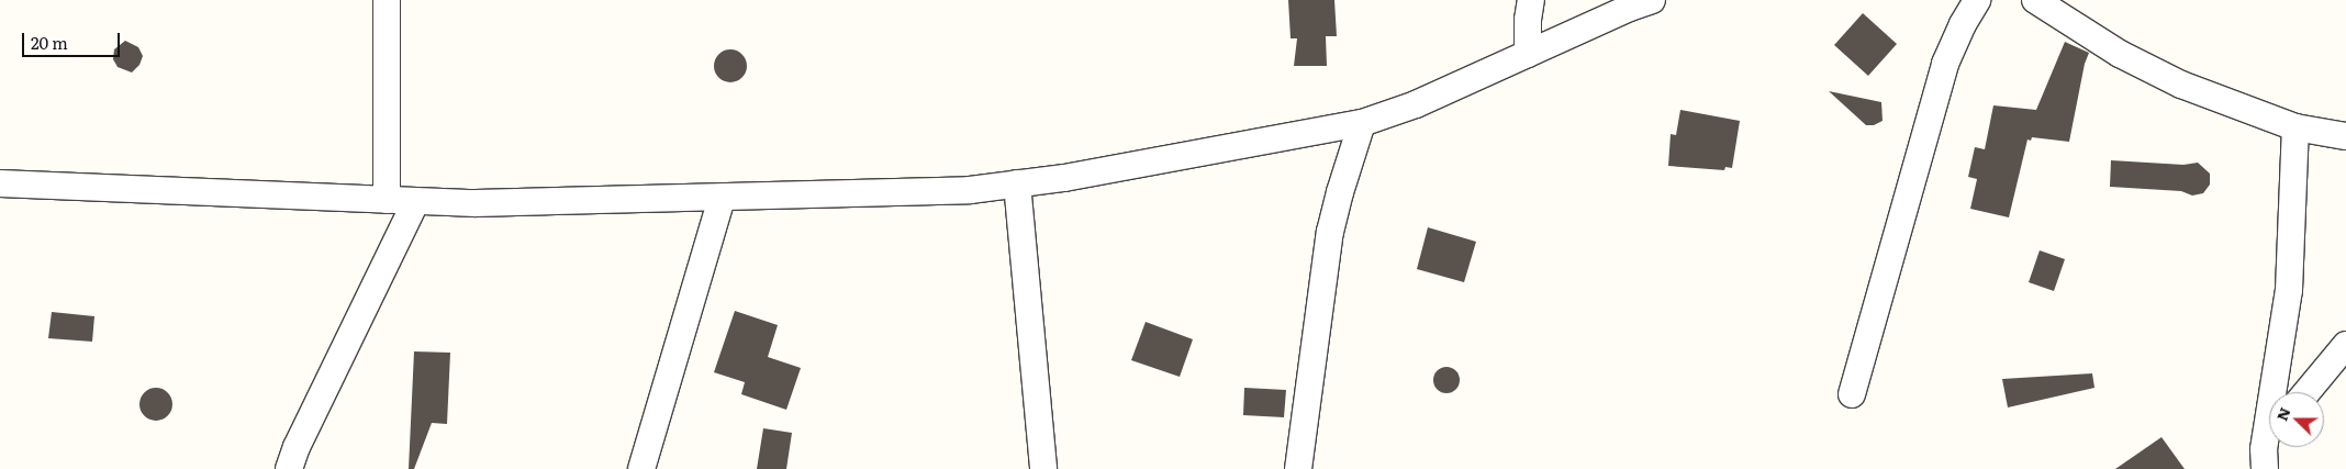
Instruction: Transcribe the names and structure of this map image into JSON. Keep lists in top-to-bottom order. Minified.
{"scale_bar":"20 m","north":"left"}
